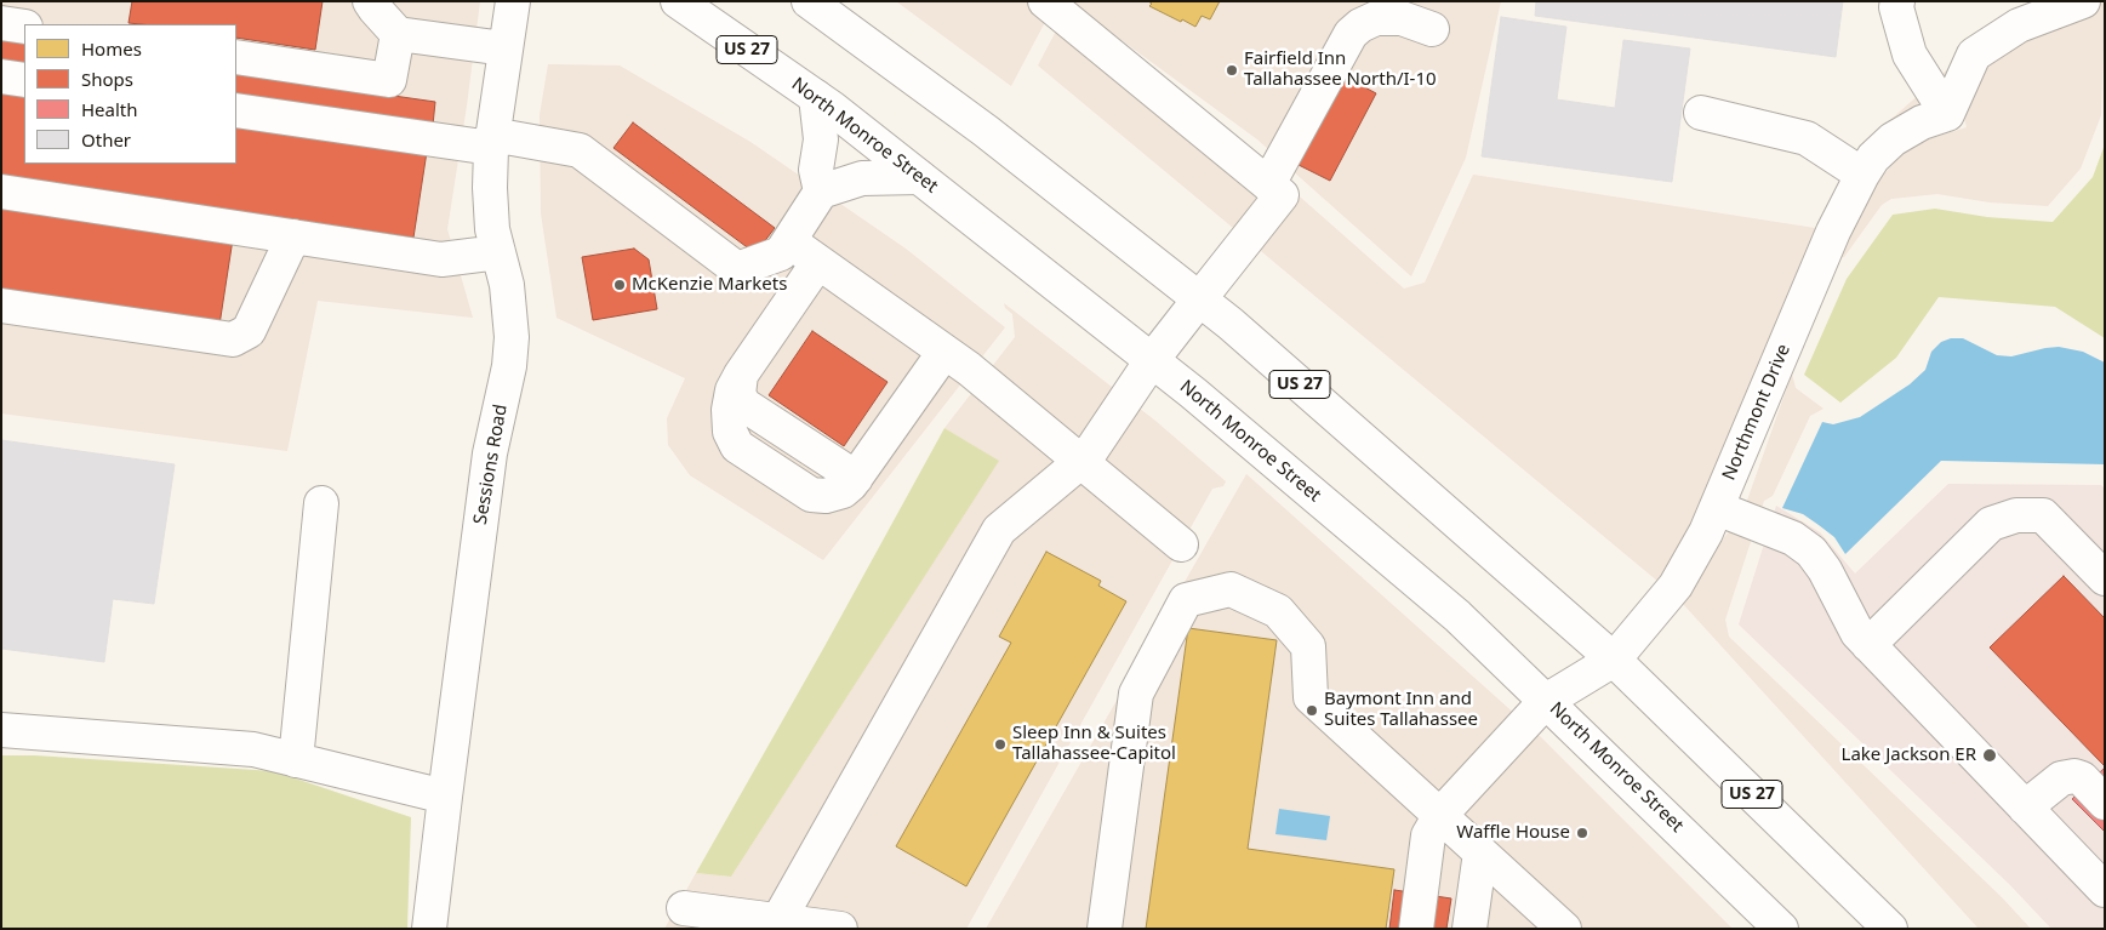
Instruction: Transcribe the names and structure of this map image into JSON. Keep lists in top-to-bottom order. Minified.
{"streets":{"main road":["US 27","North Monroe Street","Northmont Drive","Sessions Road"]},"crossings":[["US 27","Northmont Drive"],["North Monroe Street","Northmont Drive"]],"places":["Fairfield Inn Tallahassee North/I-10","McKenzie Markets","Baymont Inn and Suites Tallahassee","Sleep Inn & Suites Tallahassee-Capitol","Lake Jackson ER","Waffle House"],"legend":["Homes","Shops","Health","Other"]}
